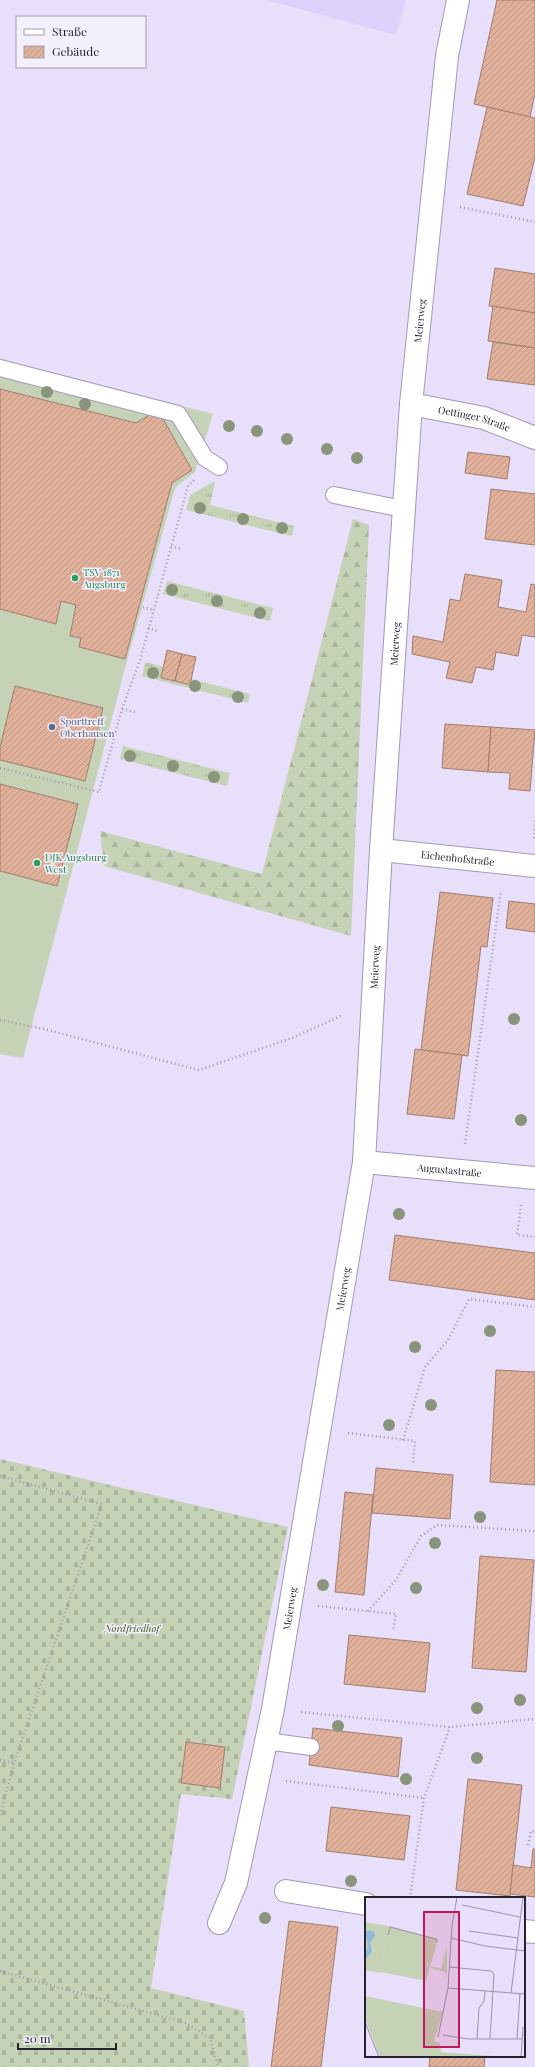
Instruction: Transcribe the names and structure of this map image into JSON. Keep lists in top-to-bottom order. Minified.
{"streets":{"street":["Meierweg","Oettinger Straße","Eichenhofstraße","Augustastraße"]},"crossings":[["Meierweg","Oettinger Straße"],["Meierweg","Eichenhofstraße"],["Meierweg","Augustastraße"]],"parks":["Nordfriedhof"],"places":["TSV 1871 Augsburg","Sporttreff Oberhausen","DJK Augsburg West"],"legend":["Straße","Gebäude"],"scale_bar":"20 m"}
